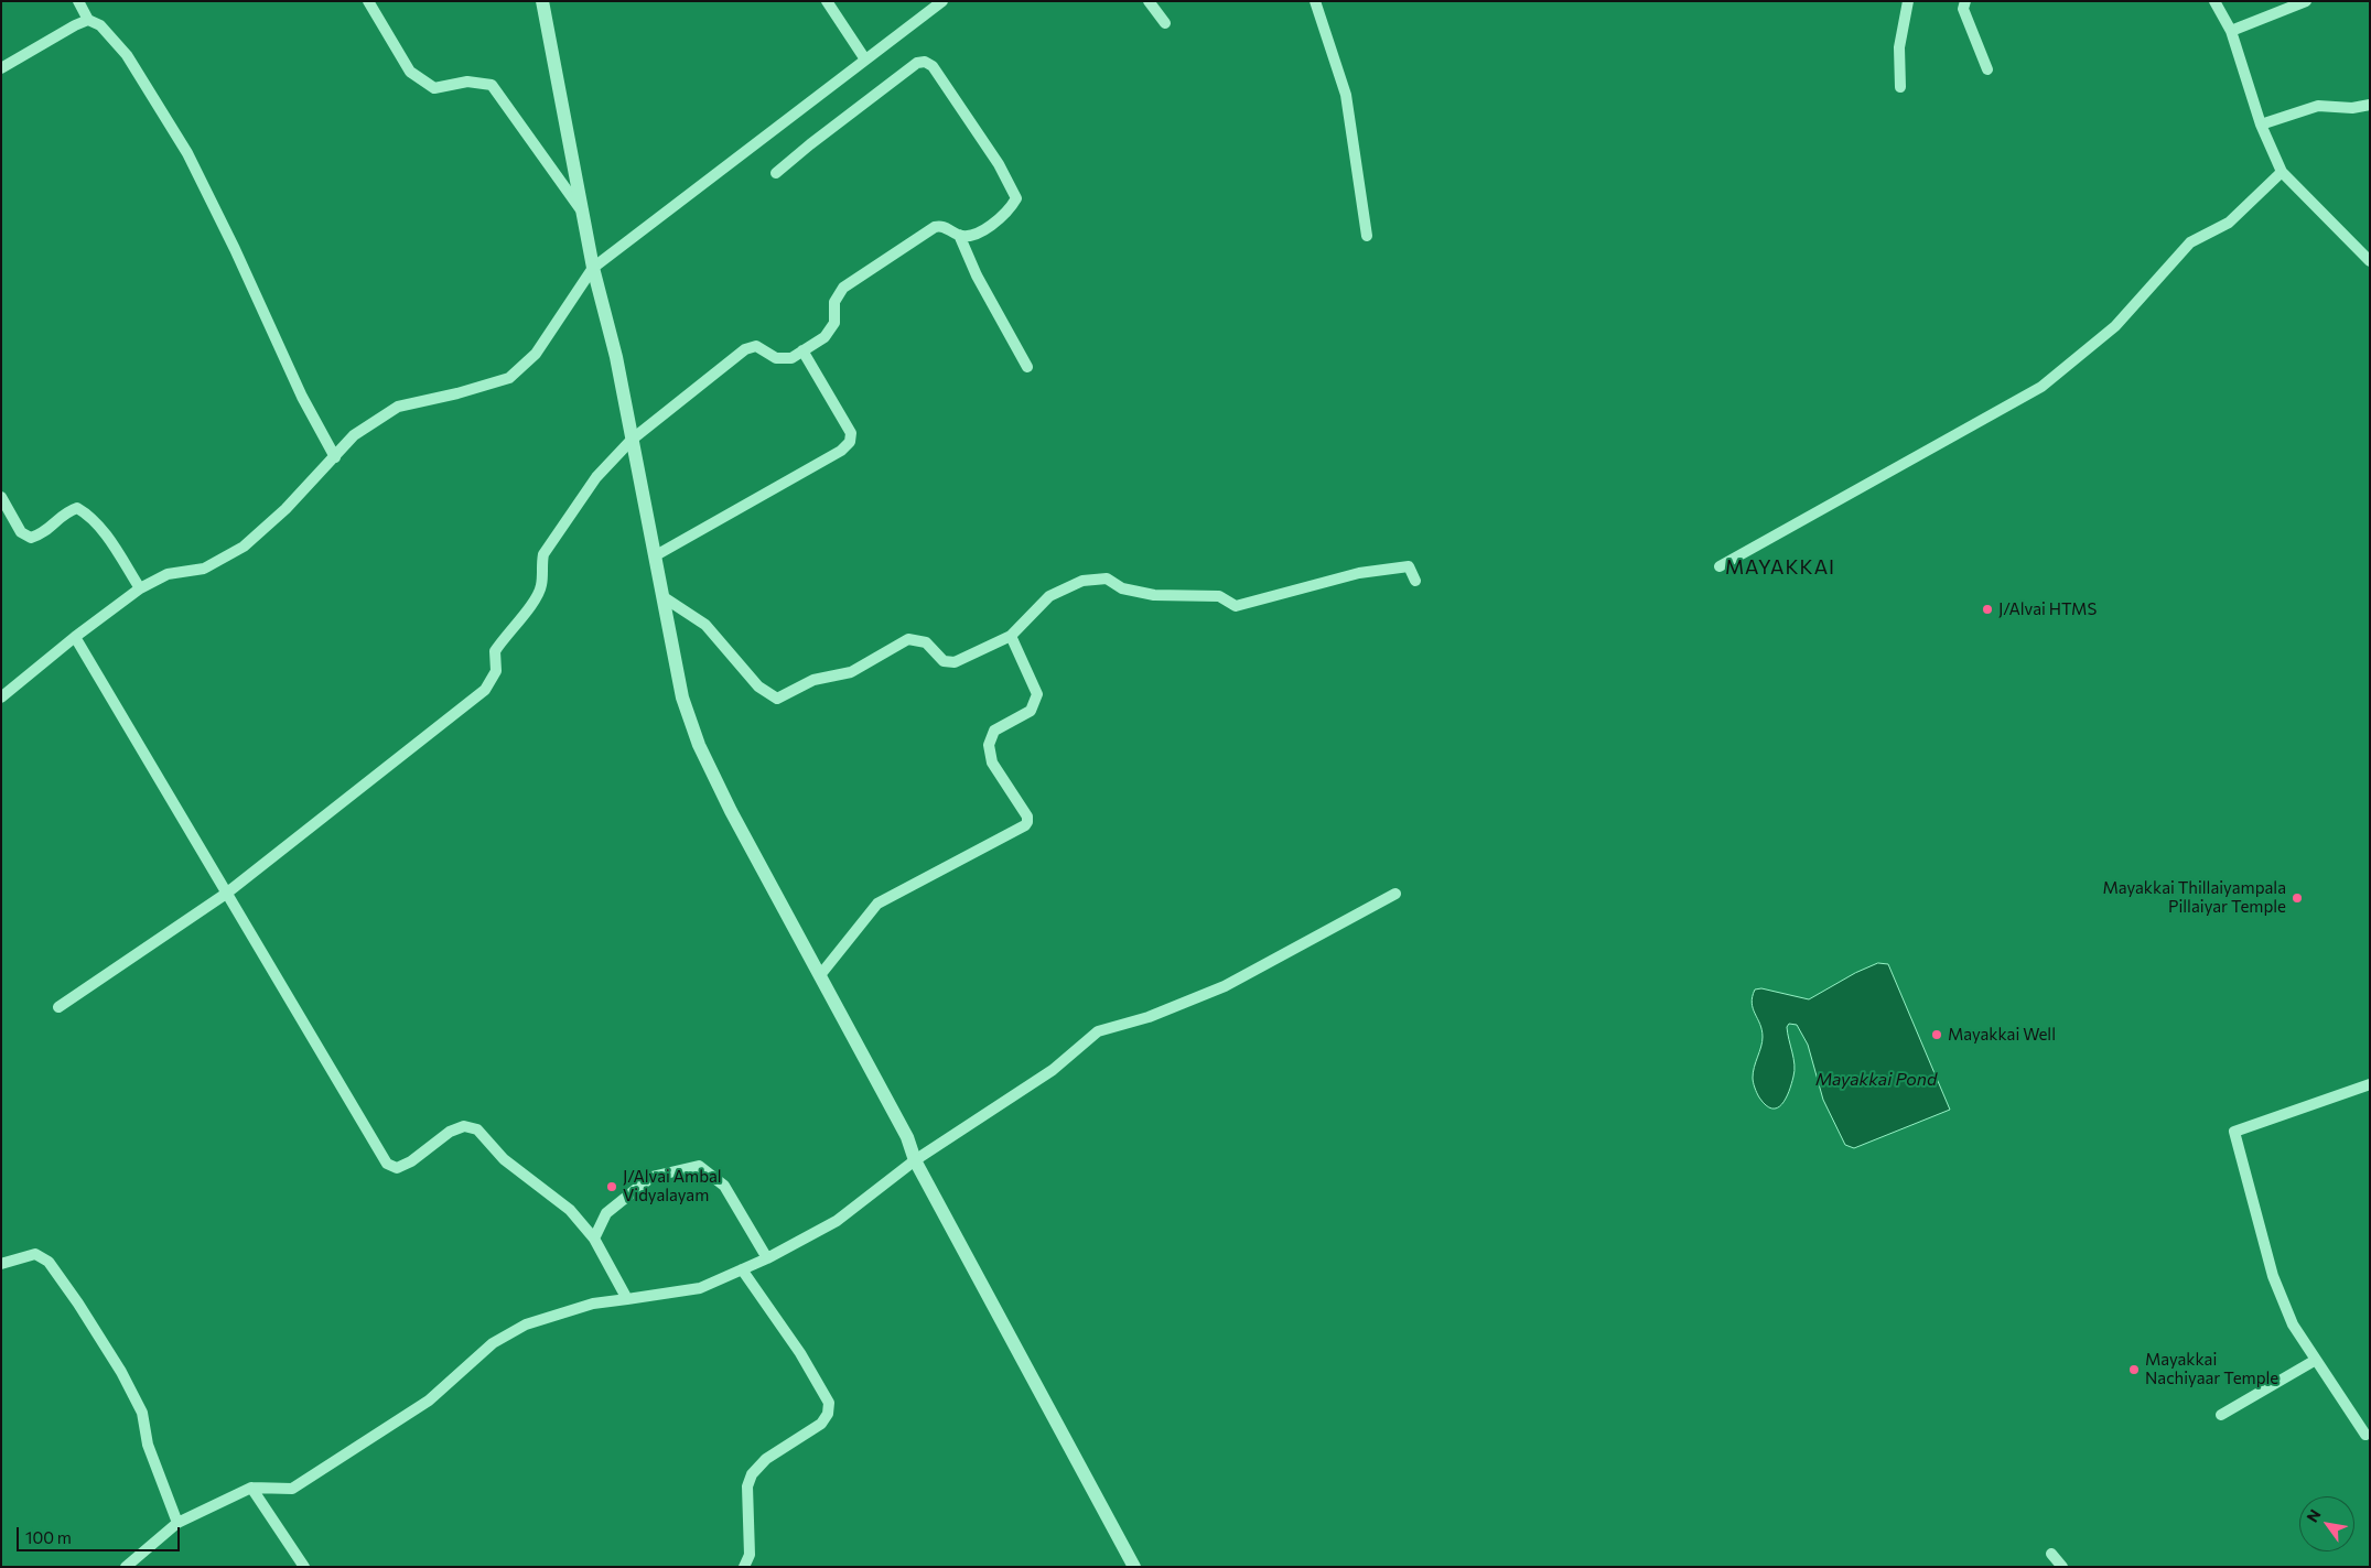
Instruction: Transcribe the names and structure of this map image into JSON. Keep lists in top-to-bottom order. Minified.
{"districts":["MAYAKKAI"],"water":["Mayakkai Pond"],"places":["J/Alvai HTMS","Mayakkai Thillaiyampala Pillaiyar Temple","Mayakkai Well","J/Alvai Ambal Vidyalayam","Mayakkai Nachiyaar Temple"],"scale_bar":"100 m","north":"top left"}
